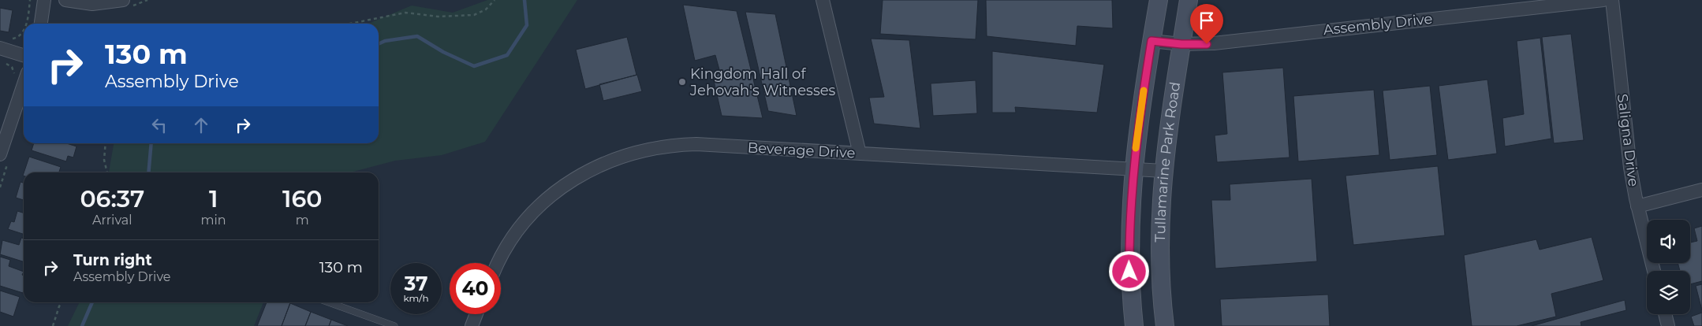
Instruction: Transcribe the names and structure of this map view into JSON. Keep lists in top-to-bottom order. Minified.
{"streets":{"street":["Assembly Drive","Saligna Drive","Beverage Drive","Tullamarine Park Road"]},"crossings":[["Assembly Drive","Tullamarine Park Road"],["Beverage Drive","Tullamarine Park Road"]],"places":["Kingdom Hall of Jehovah's Witnesses"],"page":{"turn":["130 m","Assembly Drive"],"eta":["06:37","Arrival","1","min","160","m"],"list":[{"name":"Turn right","note":"Assembly Drive","value":"130 m"}],"speed":"37 km/h","limit":"40"}}
